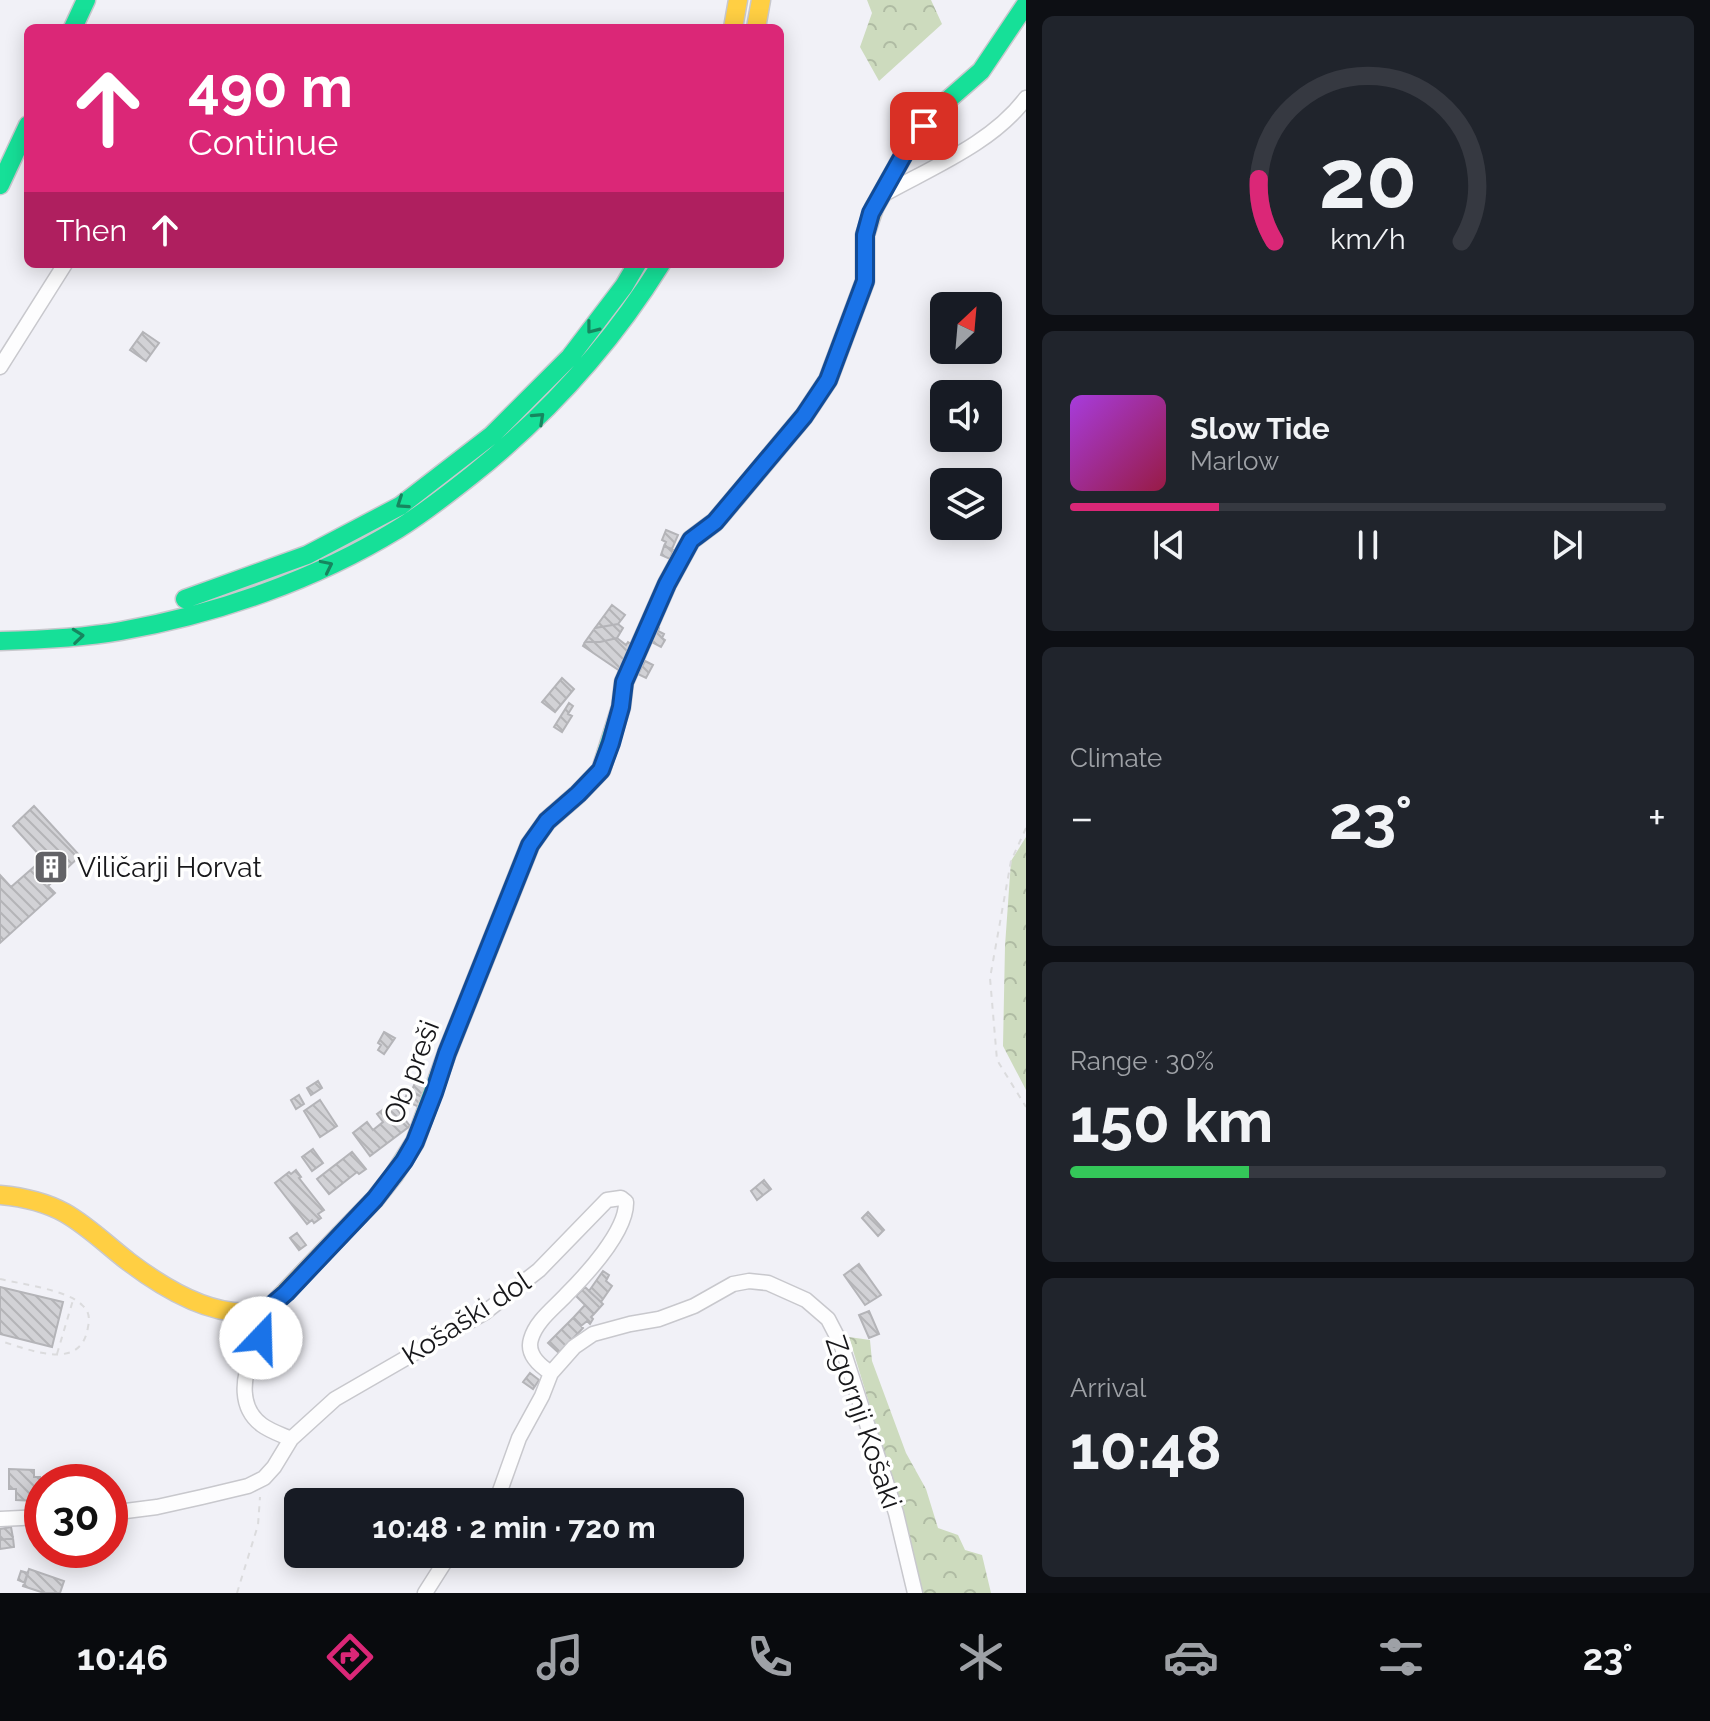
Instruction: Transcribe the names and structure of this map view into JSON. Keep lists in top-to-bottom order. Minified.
{"streets":{"main road":["Ob preši"],"street":["Košaški dol","Zgornji Košaki"]},"crossings":[["Košaški dol","Zgornji Košaki"]],"places":{"building":["Viličarji Horvat"]},"north":"top right","page":{"turn":["490 m","Continue"],"then":"Then","song":["Slow Tide","Marlow"],"tile":["Climate",["Range · 30%","150 km"],["Arrival","10:48"]],"heat":["−","23°","+"],"limit":"30","trip":"10:48 · 2 min · 720 m","tabs":["10:46","23°"],"gauge":["20","km/h"]}}
